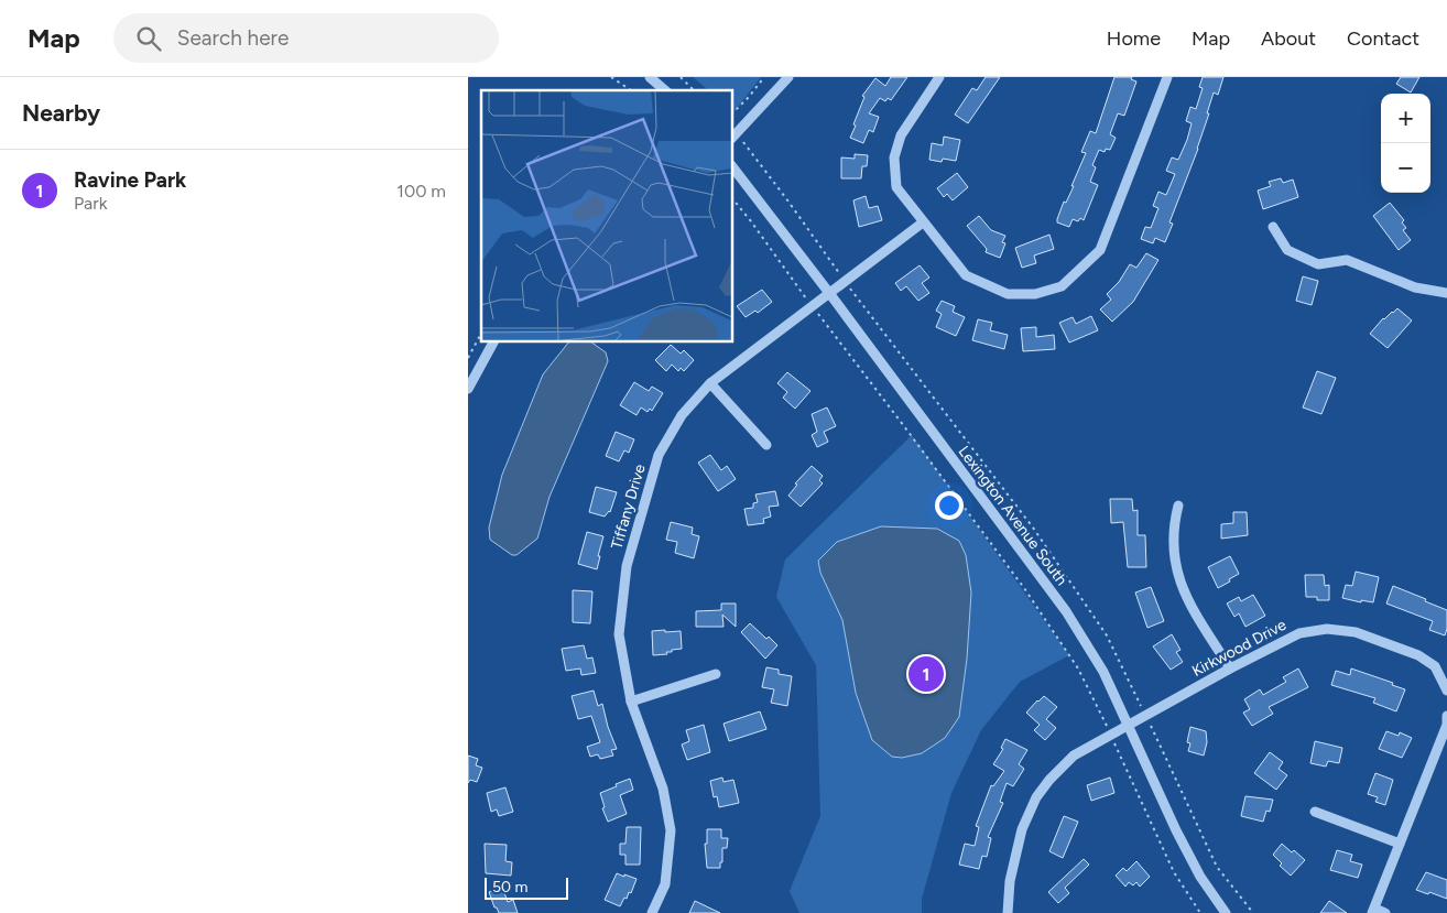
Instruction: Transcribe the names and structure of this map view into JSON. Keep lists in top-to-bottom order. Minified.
{"streets":{"street":["Tiffany Drive","Lexington Avenue South","Kirkwood Drive"]},"crossings":[["Tiffany Drive","Lexington Avenue South"],["Lexington Avenue South","Kirkwood Drive"]],"scale_bar":"50 m","page":{"header":"Map","search":"Search here","nav":["Home","Map","About","Contact"],"heading":"Nearby","map_buttons":["+","−"],"list":[{"mark":"1","name":"Ravine Park","note":"Park","value":"100 m"}],"pins":"1","scale":"50 m"}}
